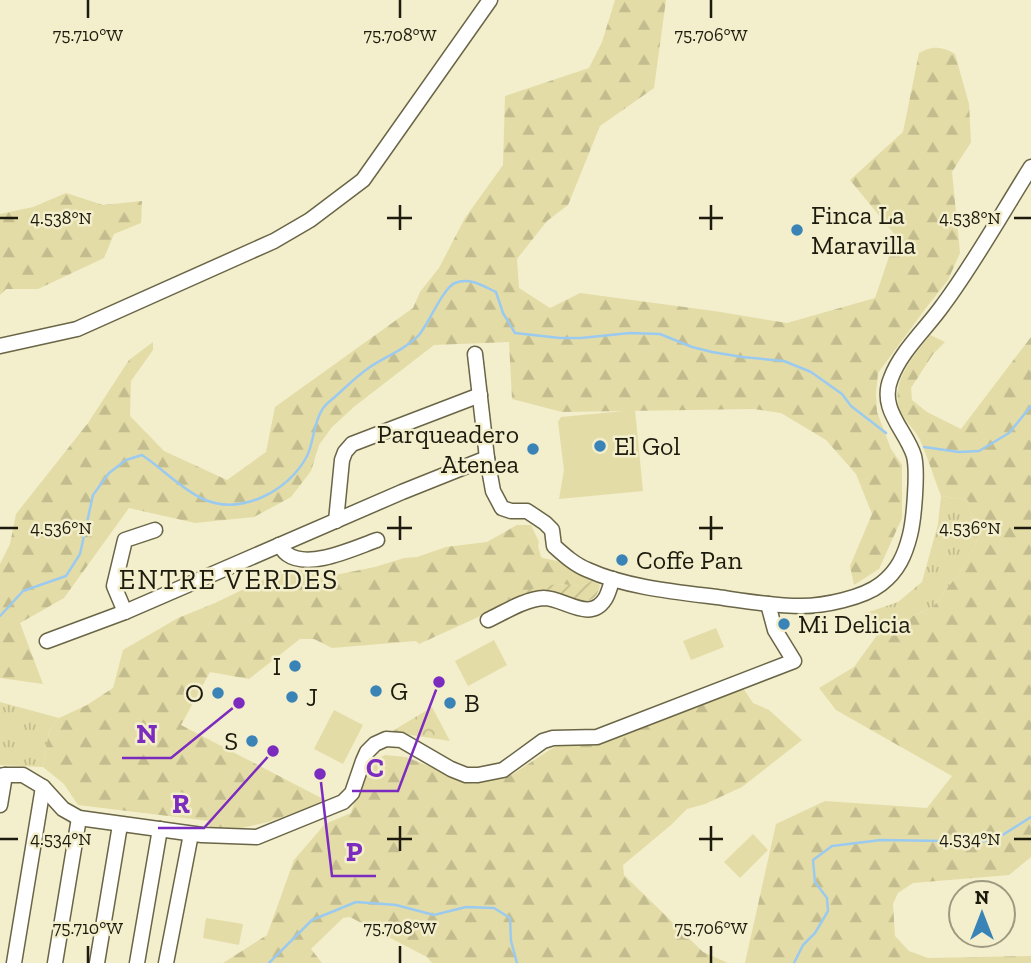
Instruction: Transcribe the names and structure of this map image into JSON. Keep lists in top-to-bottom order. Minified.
{"districts":["ENTRE VERDES"],"places":["Finca La Maravilla","El Gol","Parqueadero Atenea","Coffe Pan","Mi Delicia","I","C","G","O","J","N","B","S","R","P"],"north":"top","coordinates":["75.710°W","75.708°W","75.706°W","4.538°N","4.536°N","4.534°N"]}
